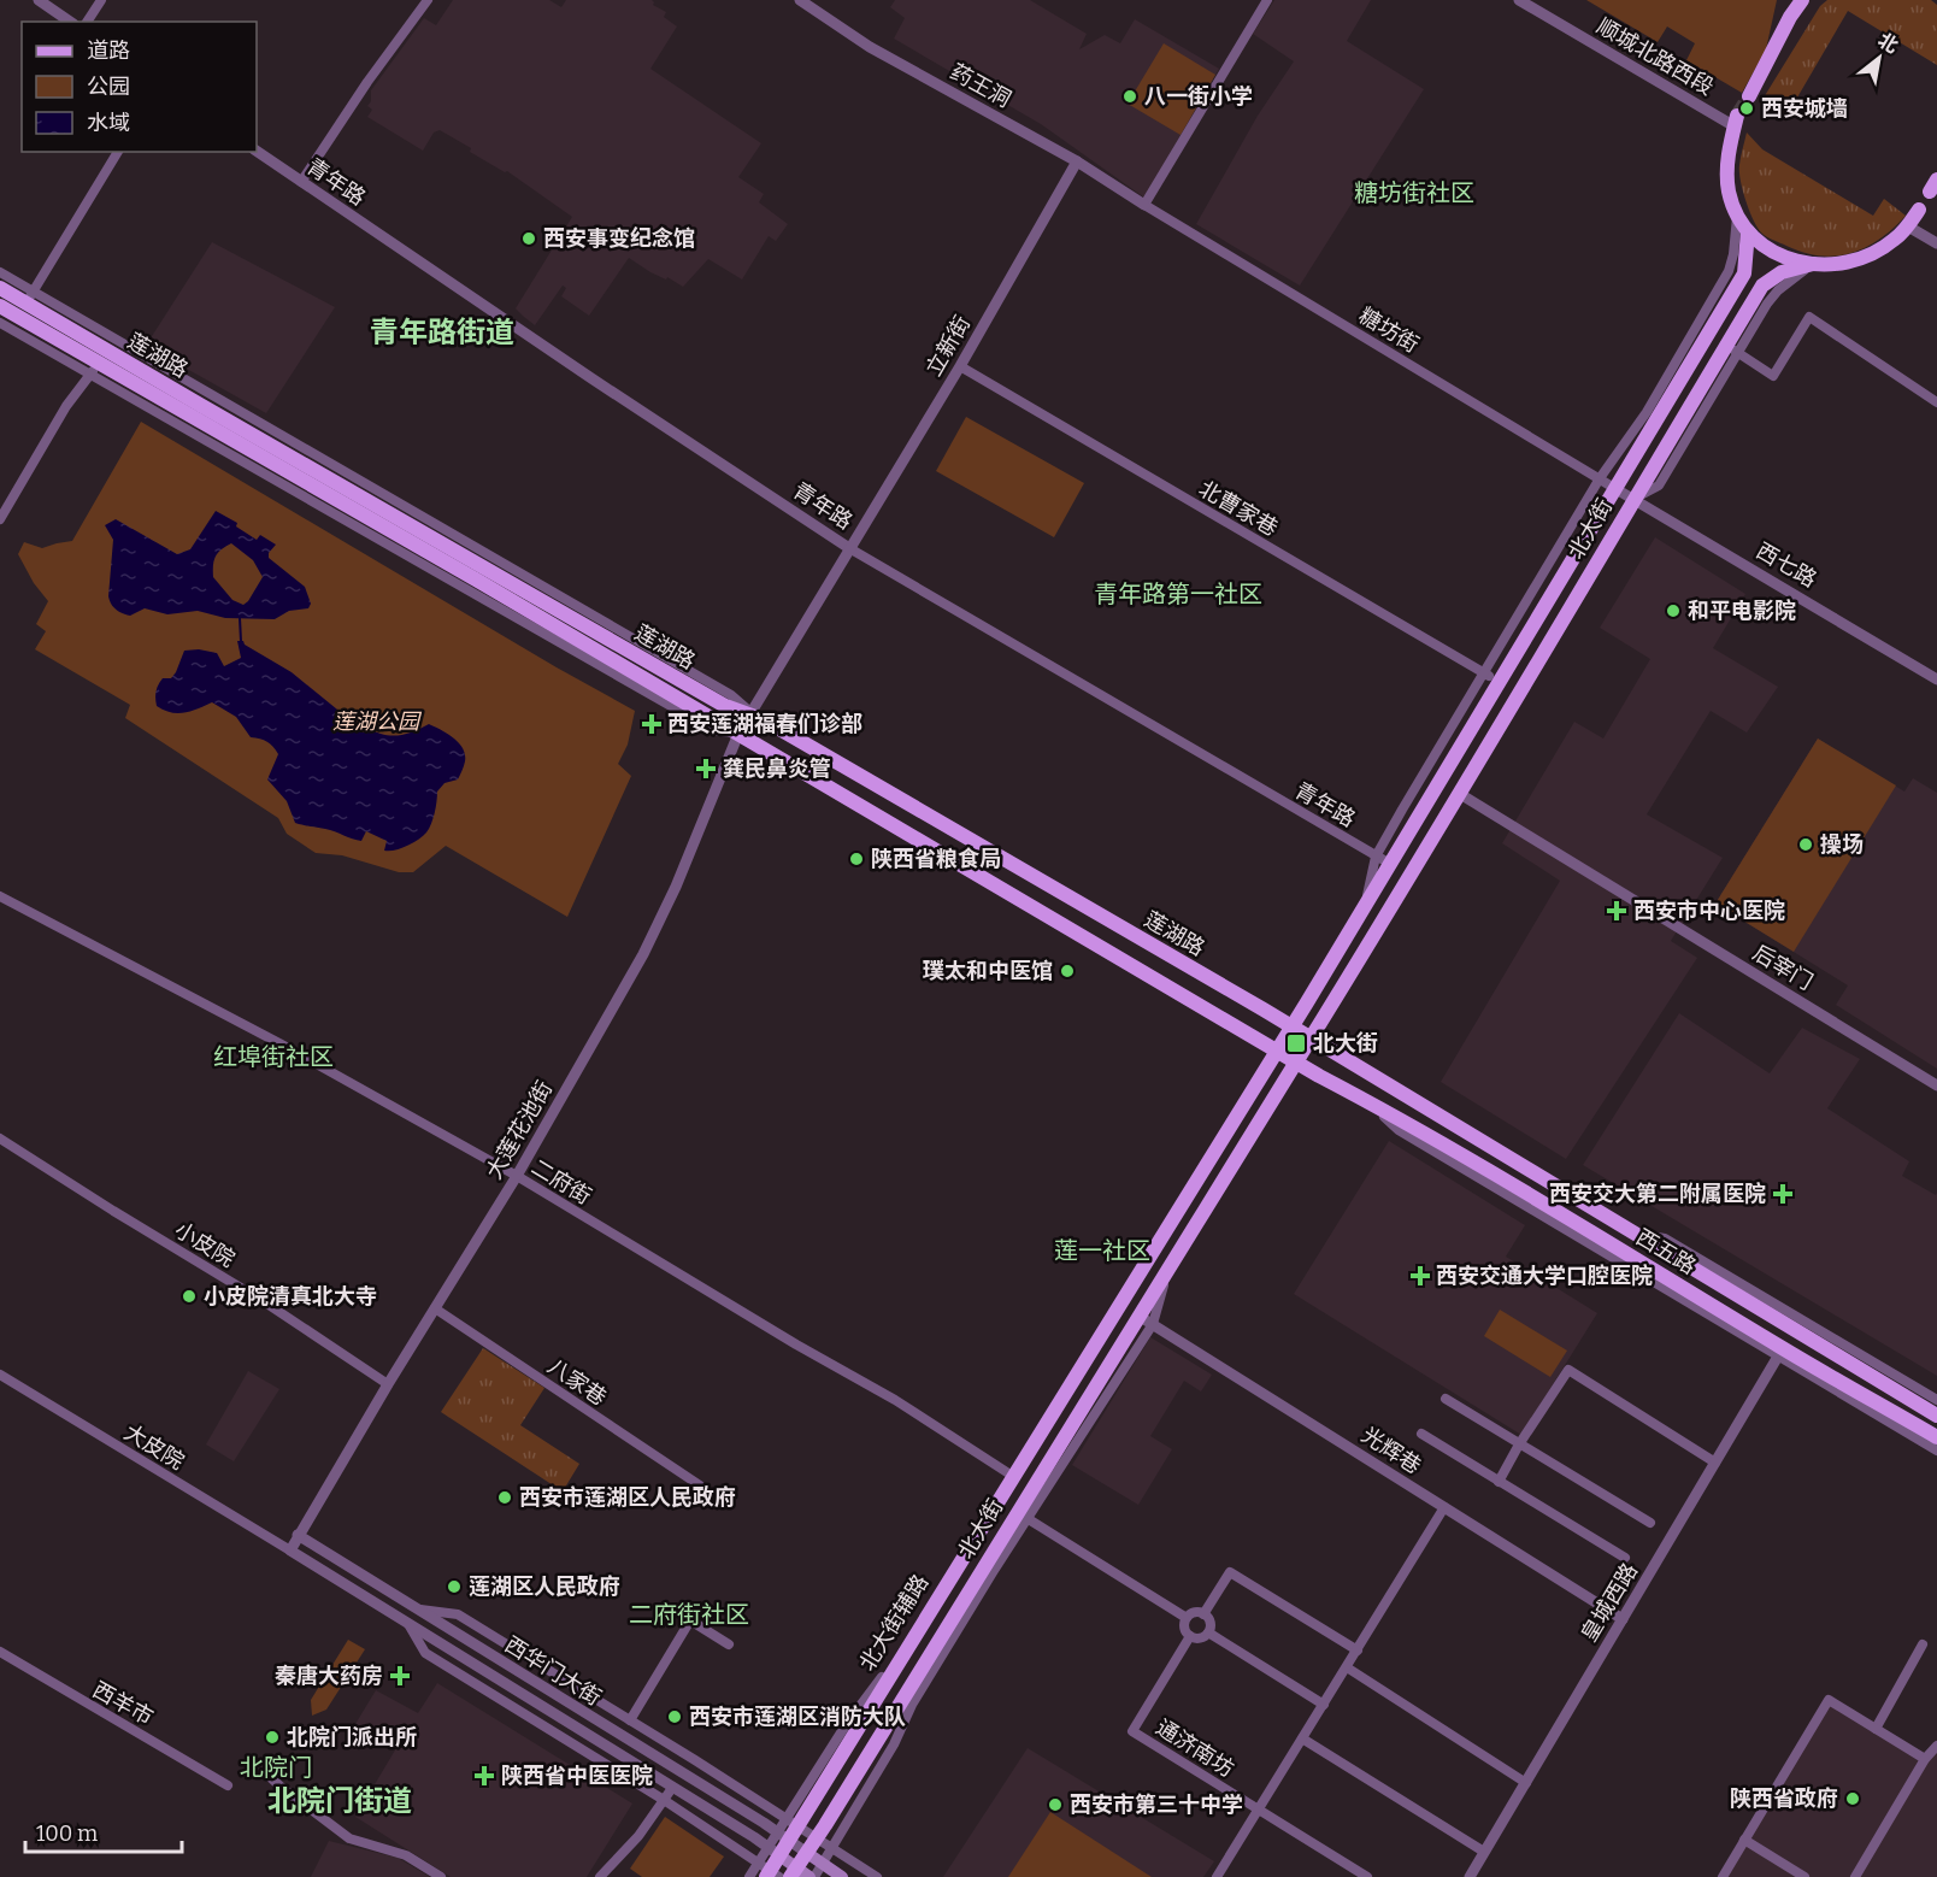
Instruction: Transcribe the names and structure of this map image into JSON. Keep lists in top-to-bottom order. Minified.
{"streets":{"main road":["莲湖路","北大街","西五路"],"street":["顺城北路西段","药王洞","青年路","糖坊街","立新街","北曹家巷","西七路","后宰门","大莲花池街","二府街","小皮院","八家巷","大皮院","光辉巷","皇城西路","西华门大街","西羊市","通济南坊"]},"crossings":[["顺城北路西段","北大街"],["药王洞","糖坊街"],["药王洞","立新街"],["青年路","立新街"],["青年路","北大街"],["糖坊街","北大街"],["糖坊街","西七路"],["立新街","莲湖路"],["立新街","北曹家巷"],["立新街","大莲花池街"],["莲湖路","北大街"],["莲湖路","大莲花池街"],["莲湖路","西五路"],["北曹家巷","北大街"],["北大街","西七路"],["北大街","后宰门"],["北大街","二府街"],["北大街","西五路"],["北大街","光辉巷"],["北大街","西华门大街"],["大莲花池街","二府街"],["大莲花池街","小皮院"],["大莲花池街","八家巷"],["大莲花池街","大皮院"],["大莲花池街","西华门大街"],["西五路","皇城西路"],["大皮院","西华门大街"],["光辉巷","皇城西路"]],"districts":["糖坊街社区","青年路街道","青年路第一社区","红埠街社区","莲一社区","二府街社区","北院门","北院门街道"],"parks":["莲湖公园"],"places":{"other":["八一街小学","西安城墙","西安事变纪念馆","和平电影院","操场","陕西省粮食局","璞太和中医馆","小皮院清真北大寺","西安市莲湖区人民政府","莲湖区人民政府","西安市莲湖区消防大队","北院门派出所","陕西省政府","西安市第三十中学"],"health":["西安莲湖福春们诊部","龚民鼻炎管","西安市中心医院","西安交大第二附属医院","西安交通大学口腔医院","秦唐大药房","陕西省中医医院"],"transit":["北大街"]},"legend":["道路","公园","水域"],"scale_bar":"100 m","north":"top right"}
